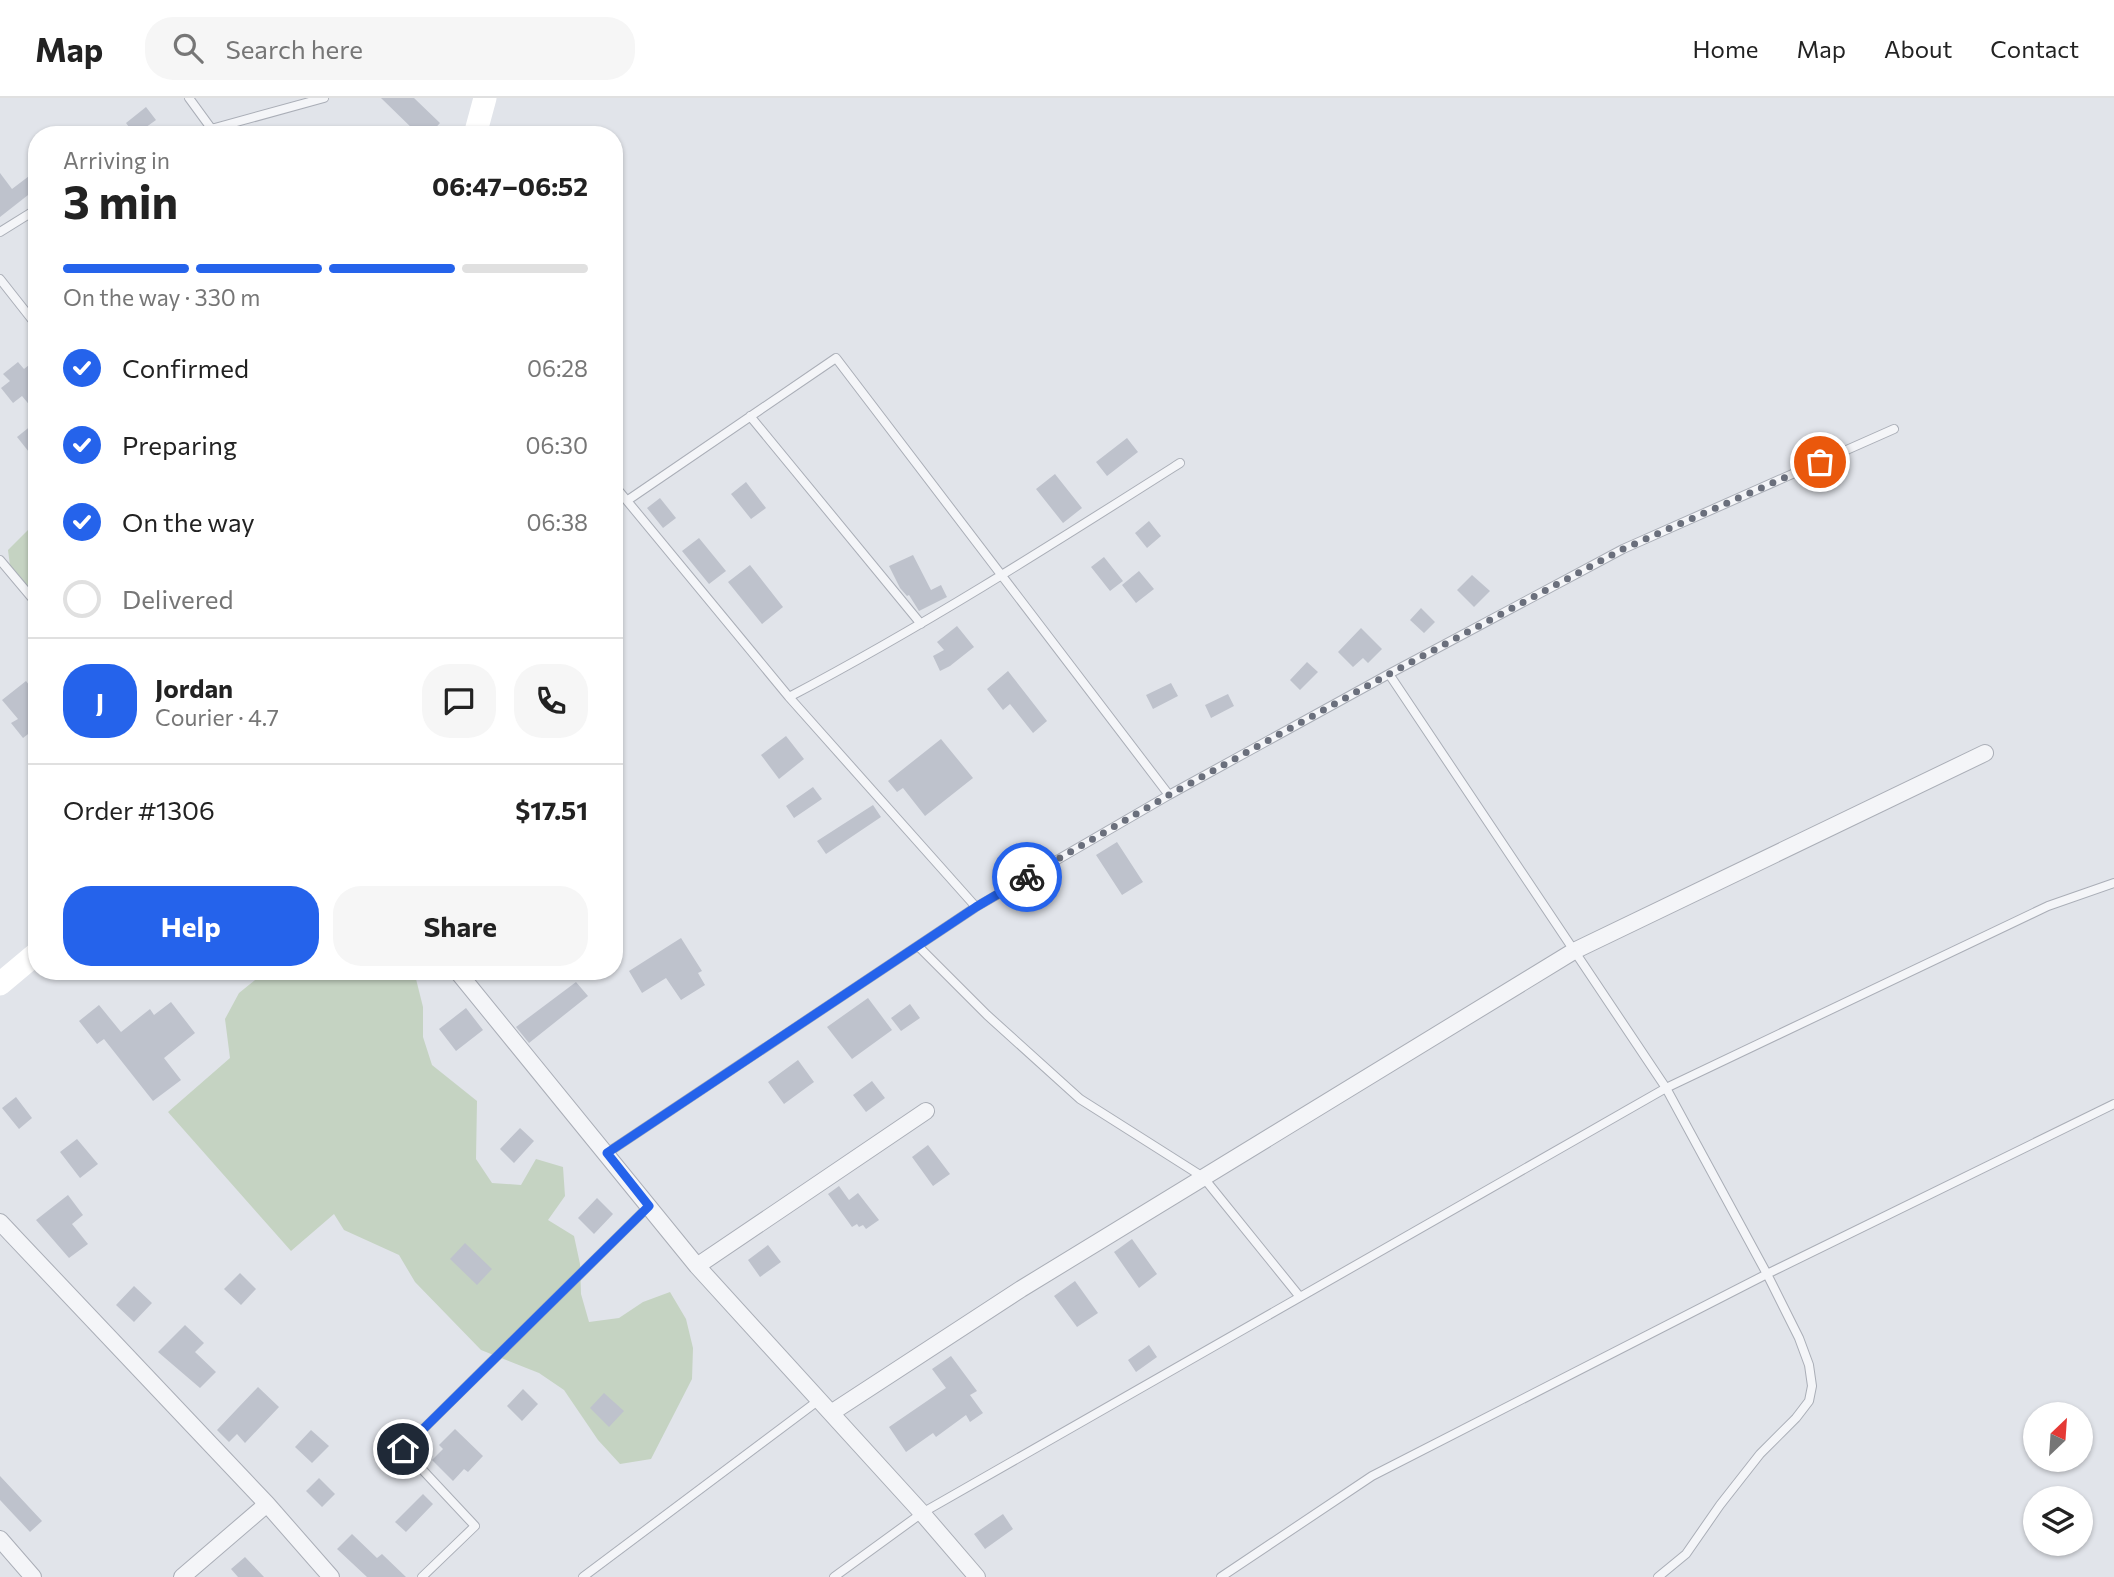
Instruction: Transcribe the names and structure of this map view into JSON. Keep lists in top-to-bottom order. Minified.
{"north":"top right","page":{"header":"Map","search":"Search here","nav":["Home","Map","About","Contact"],"heading":["3 min","Arriving in","06:47–06:52"],"panel":["Jordan","Courier · 4.7","Order #1306","$17.51"],"bar":"On the way · 330 m","list":[["Confirmed","06:28"],["Preparing","06:30"],["On the way","06:38"],"Delivered"],"round":"J","buttons":["Help","Share"]}}
